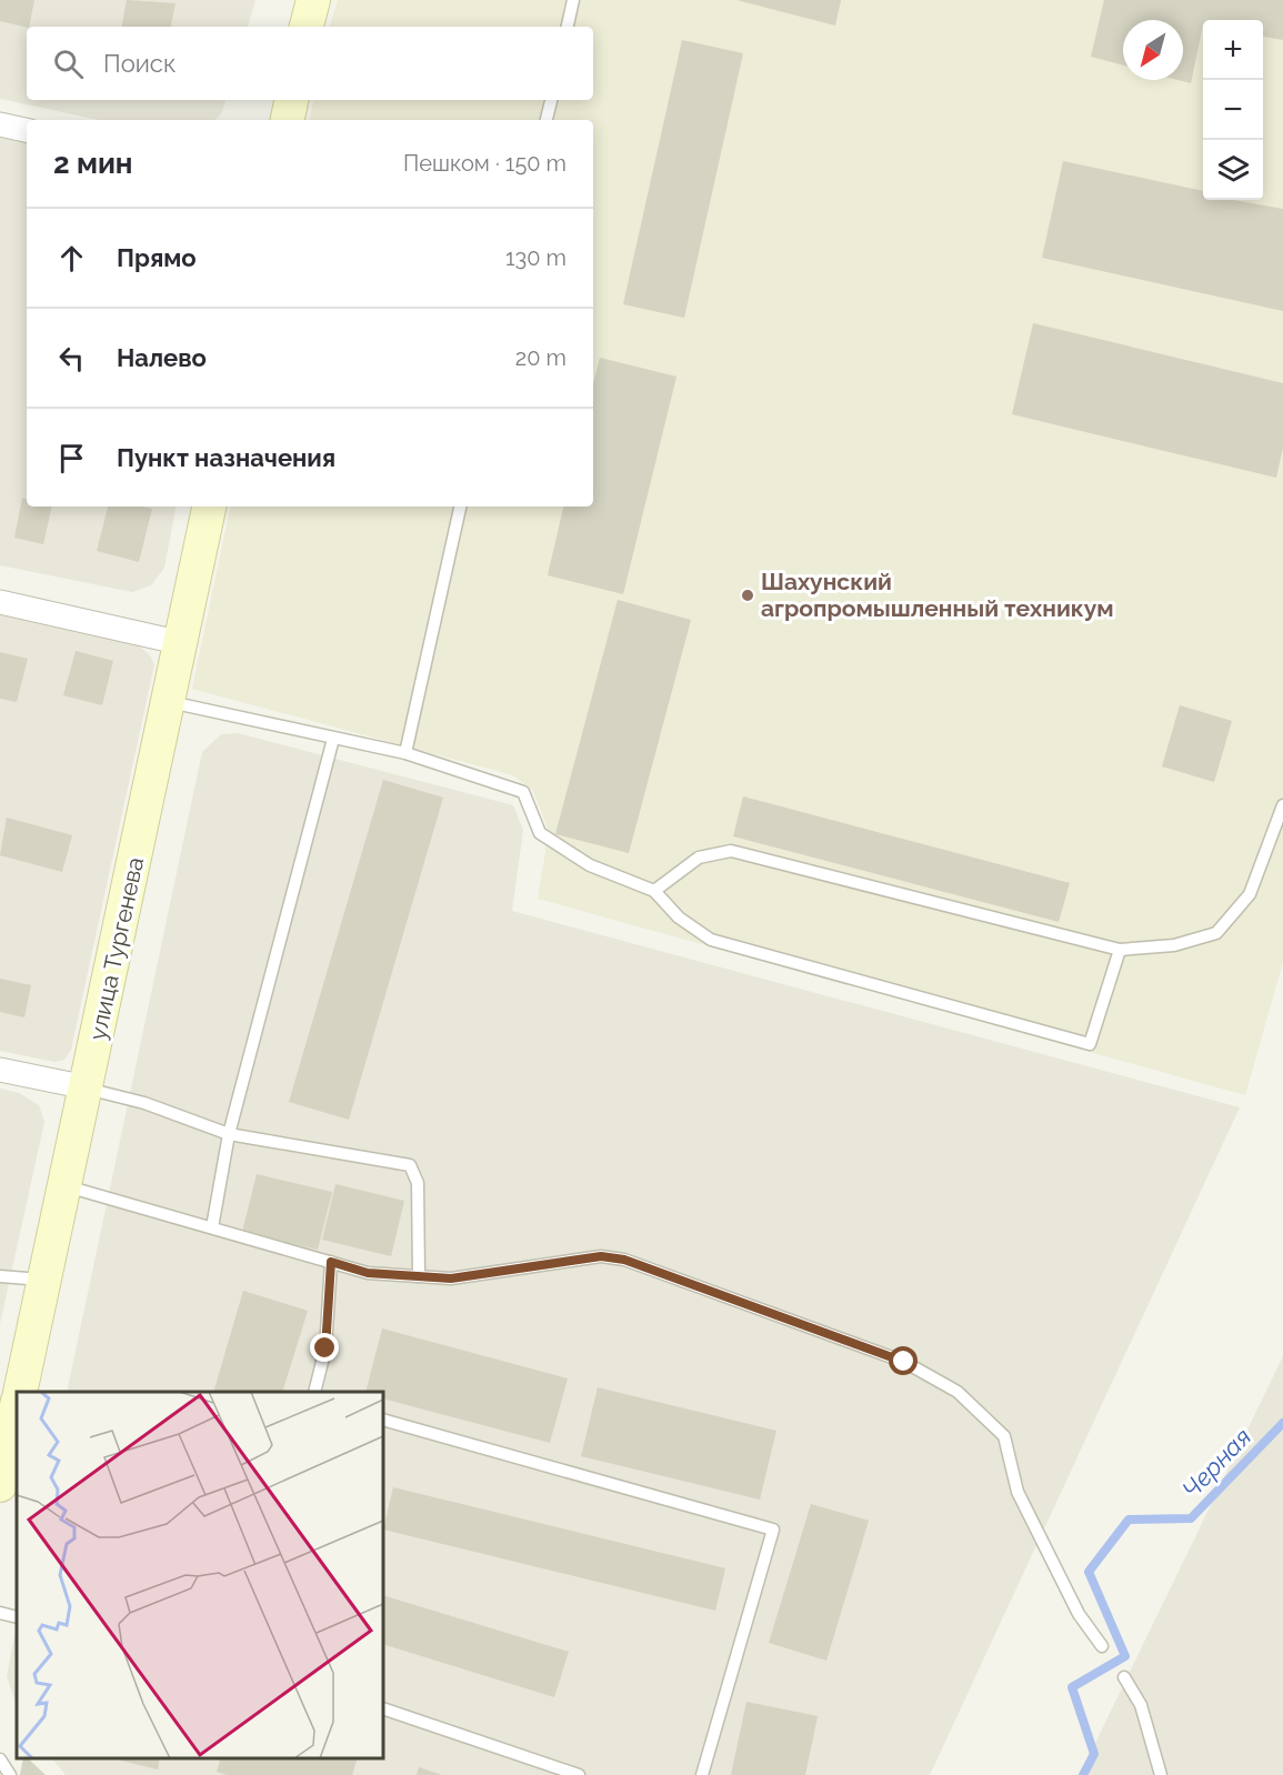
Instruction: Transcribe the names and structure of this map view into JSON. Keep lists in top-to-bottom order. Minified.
{"streets":{"street":["улица Тургенева"]},"water":["Черная"],"places":["Шахунский агропромышленный техникум"],"north":"bottom left","page":{"map_buttons":["+","−"],"search":"Поиск","heading":["2 мин","Пешком · 150 m"],"list":[["Прямо","130 m"],["Налево","20 m"],"Пункт назначения"]}}
